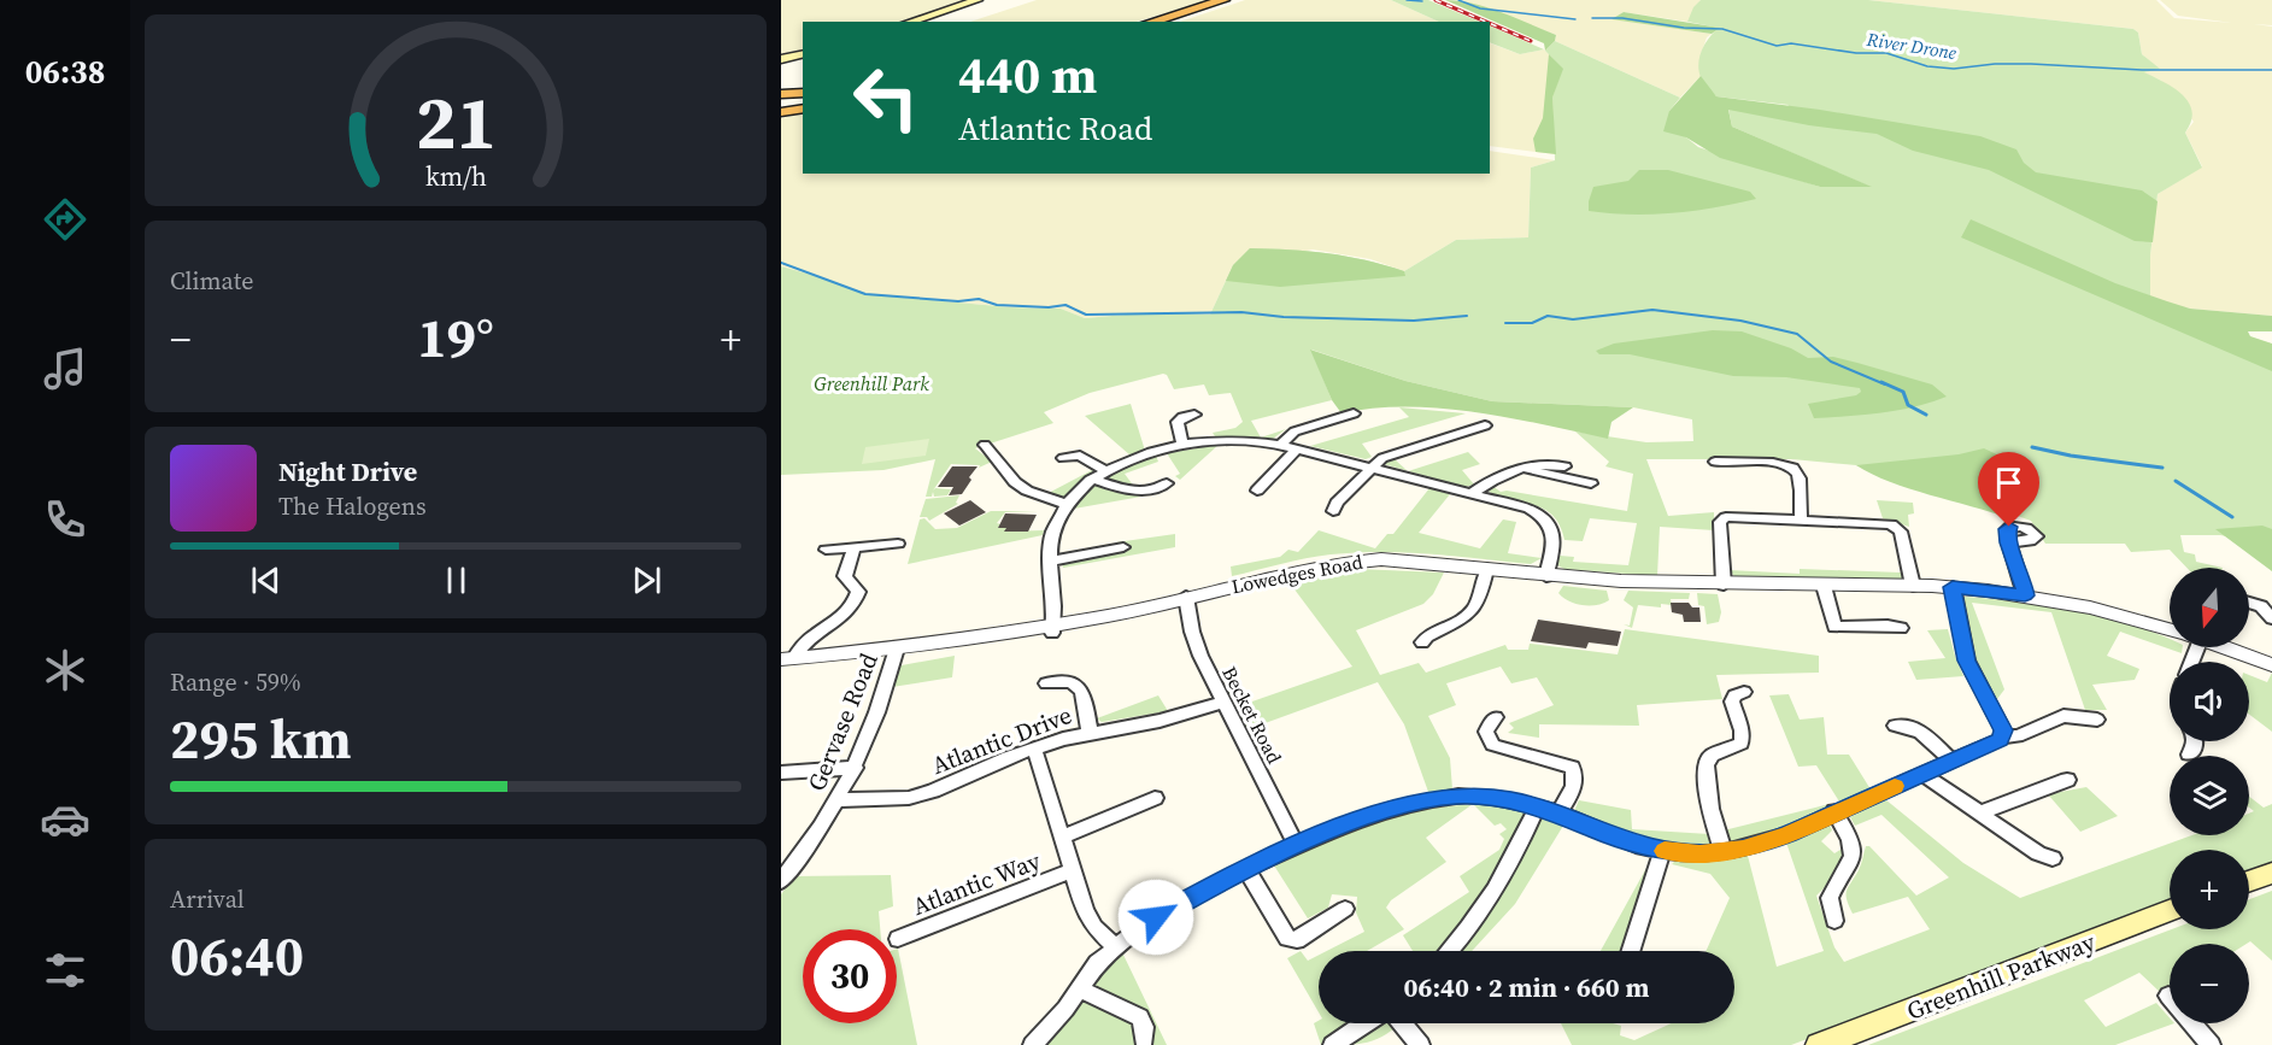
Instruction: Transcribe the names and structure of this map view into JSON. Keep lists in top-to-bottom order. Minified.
{"streets":{"main road":["Greenhill Parkway"],"street":["Lowedges Road","Becket Road","Gervase Road","Atlantic Drive","Atlantic Way"]},"crossings":[["Lowedges Road","Becket Road"],["Lowedges Road","Gervase Road"],["Becket Road","Atlantic Drive"],["Gervase Road","Atlantic Drive"],["Atlantic Drive","Atlantic Way"]],"water":["River Drone"],"parks":["Greenhill Park"],"north":"bottom","page":{"tabs":"06:38","turn":["440 m","Atlantic Road"],"tile":["Climate",["Range · 59%","295 km"],["Arrival","06:40"]],"heat":["−","19°","+"],"song":["Night Drive","The Halogens"],"map_buttons":["+","−"],"limit":"30","trip":"06:40 · 2 min · 660 m","gauge":["21","km/h"]}}
